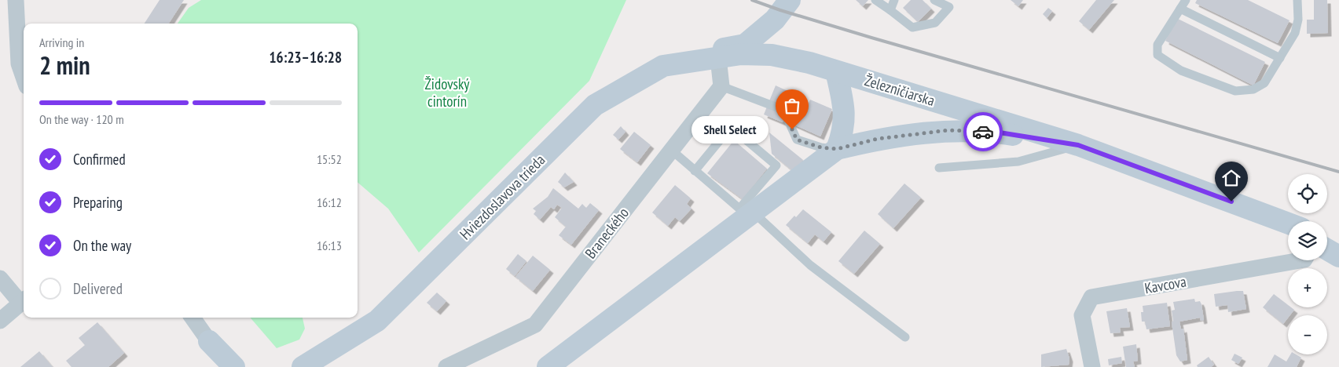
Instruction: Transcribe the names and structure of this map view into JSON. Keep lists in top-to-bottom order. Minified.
{"streets":{"street":["Železničiarska","Hviezdoslavova trieda","Braneckého","Kavcova"]},"crossings":[["Železničiarska","Hviezdoslavova trieda"]],"parks":["Židovský cintorín"],"places":["Shell Select"],"page":{"heading":["2 min","Arriving in","16:23–16:28"],"bar":"On the way · 120 m","bubble":"Shell Select","list":[["Confirmed","15:52"],["Preparing","16:12"],["On the way","16:13"],"Delivered"],"map_buttons":["+","−"]}}
